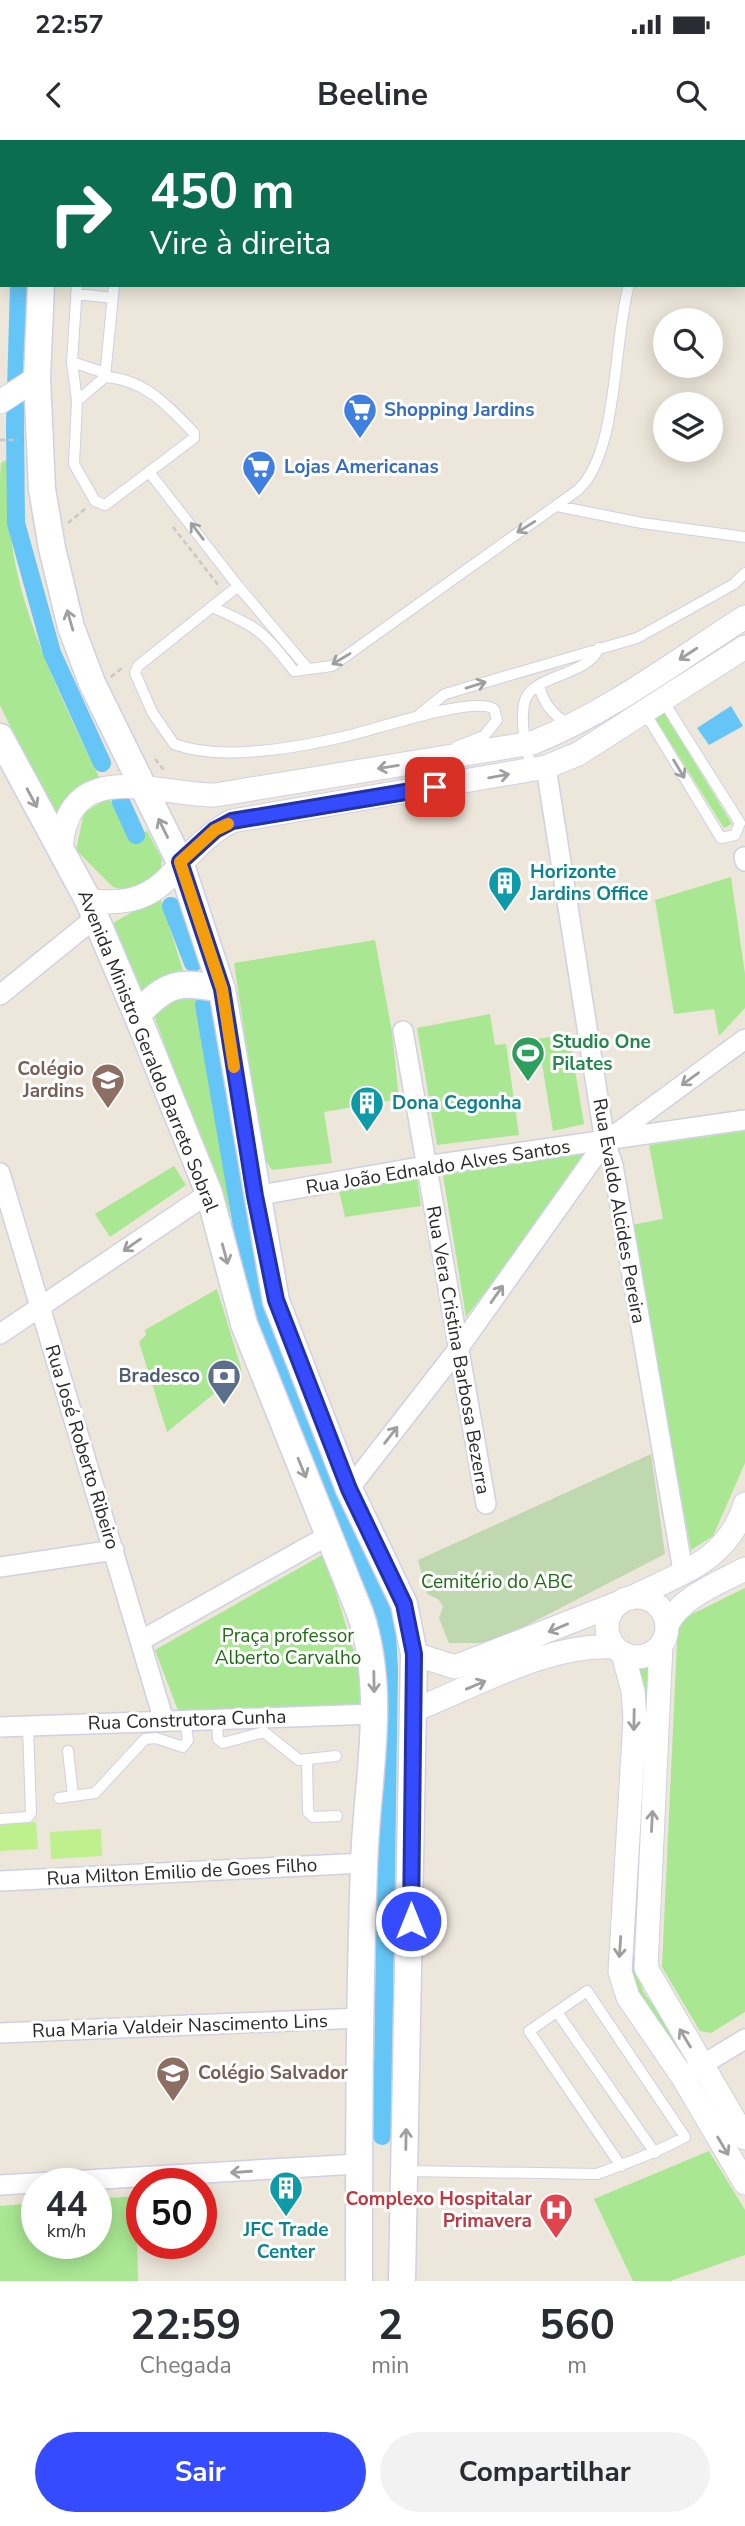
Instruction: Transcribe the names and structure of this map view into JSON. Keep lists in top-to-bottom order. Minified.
{"streets":{"main road":["Avenida Ministro Geraldo Barreto Sobral"],"street":["Rua João Ednaldo Alves Santos","Rua Evaldo Alcides Pereira","Rua Vera Cristina Barbosa Bezerra","Rua José Roberto Ribeiro","Rua Construtora Cunha","Rua Milton Emilio de Goes Filho","Rua Maria Valdeir Nascimento Lins"]},"crossings":[["Avenida Ministro Geraldo Barreto Sobral","Rua Construtora Cunha"],["Avenida Ministro Geraldo Barreto Sobral","Rua Milton Emilio de Goes Filho"],["Avenida Ministro Geraldo Barreto Sobral","Rua Maria Valdeir Nascimento Lins"],["Rua João Ednaldo Alves Santos","Rua Evaldo Alcides Pereira"],["Rua João Ednaldo Alves Santos","Rua Vera Cristina Barbosa Bezerra"],["Rua José Roberto Ribeiro","Rua Construtora Cunha"]],"parks":["Cemitério do ABC","Praça professor Alberto Carvalho"],"places":{"supermarket":["Shopping Jardins","Lojas Americanas"],"building":["Horizonte Jardins Office","Dona Cegonha","JFC Trade Center"],"sports":["Studio One Pilates"],"school or university":["Colégio Jardins","Colégio Salvador"],"bank":["Bradesco"],"hospital":["Complexo Hospitalar Primavera"]},"page":{"status":"22:57","header":"Beeline","turn":["450 m","Vire à direita"],"speed":"44 km/h","limit":"50","eta":["22:59","Chegada","2","min","560","m"],"buttons":["Sair","Compartilhar"]}}
